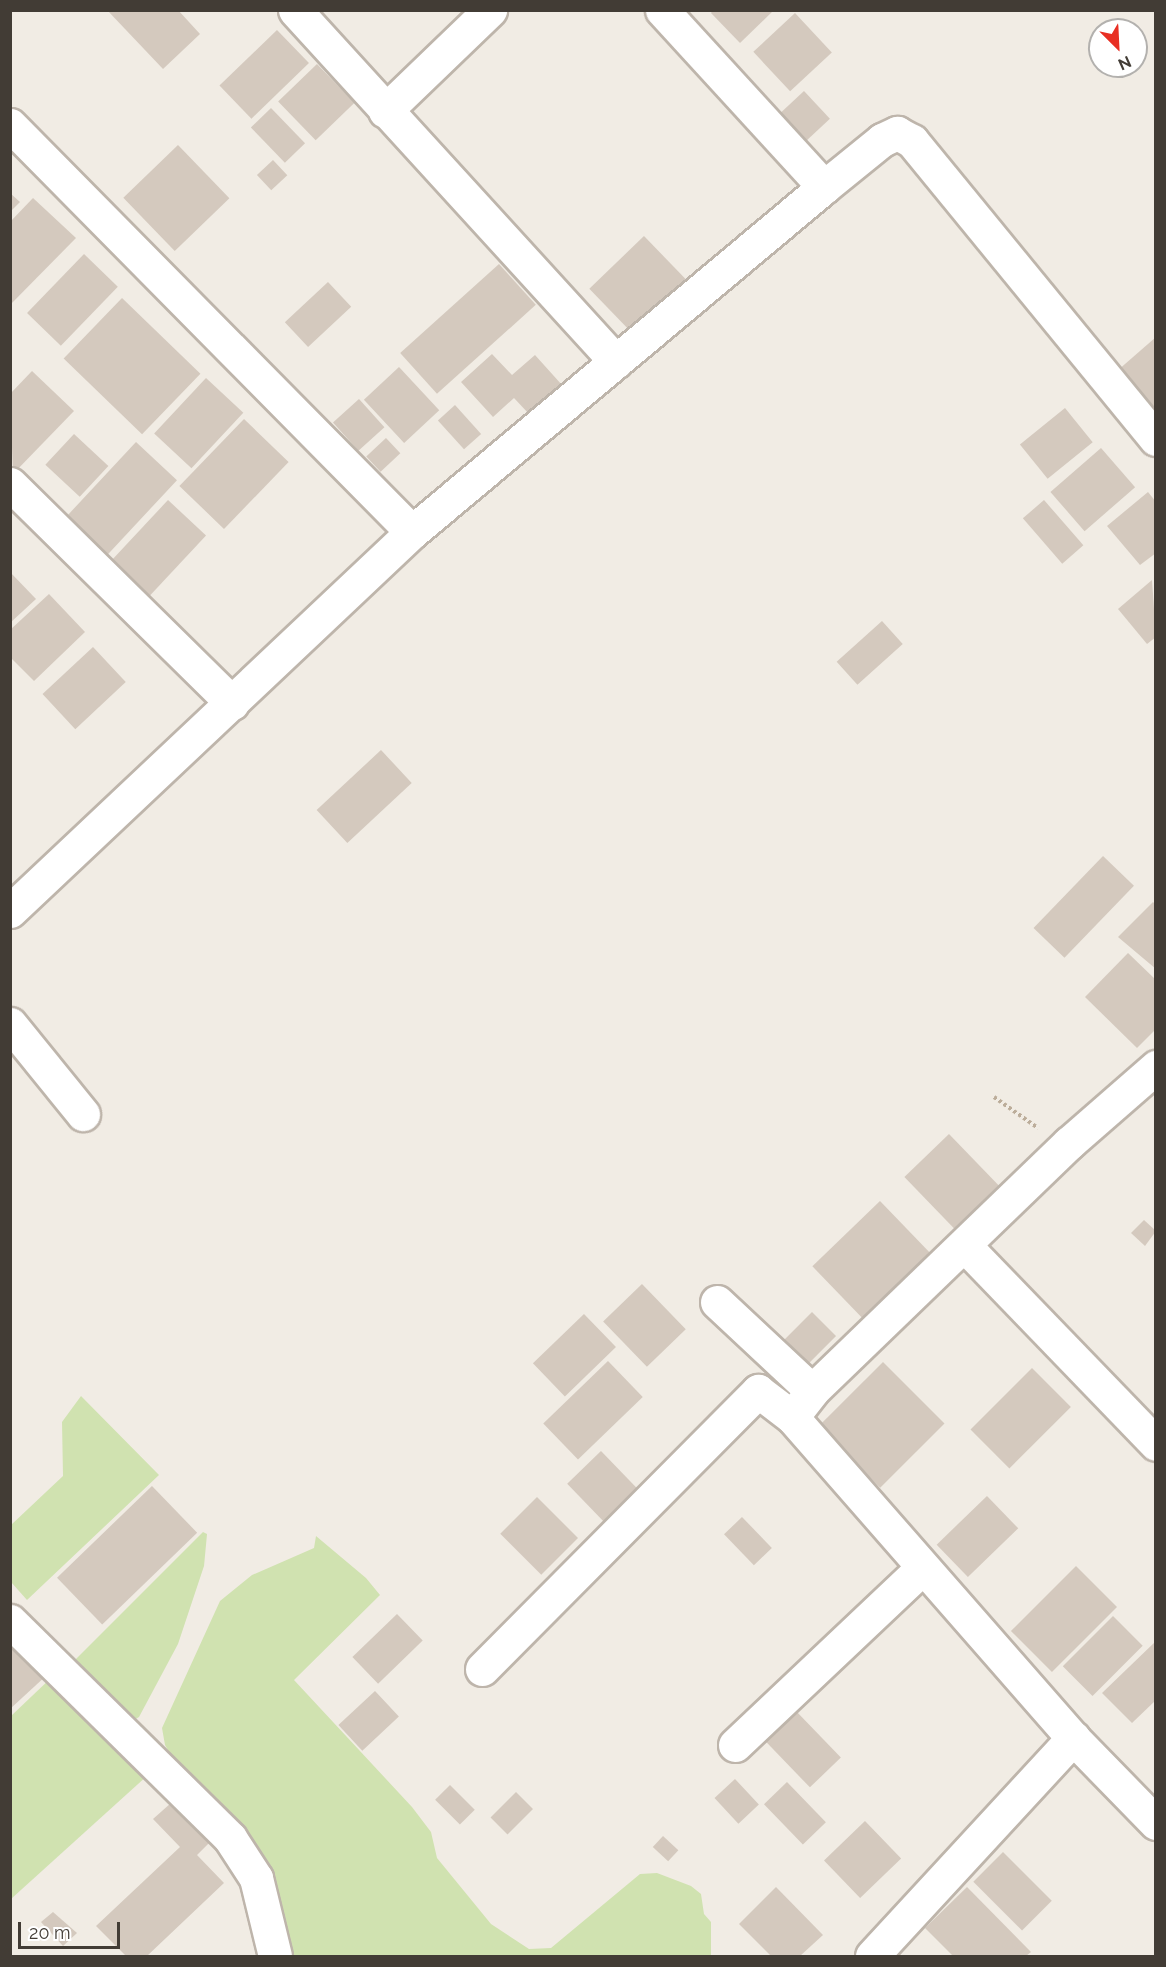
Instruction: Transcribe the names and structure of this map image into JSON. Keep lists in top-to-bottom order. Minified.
{"scale_bar":"20 m","north":"bottom right"}
